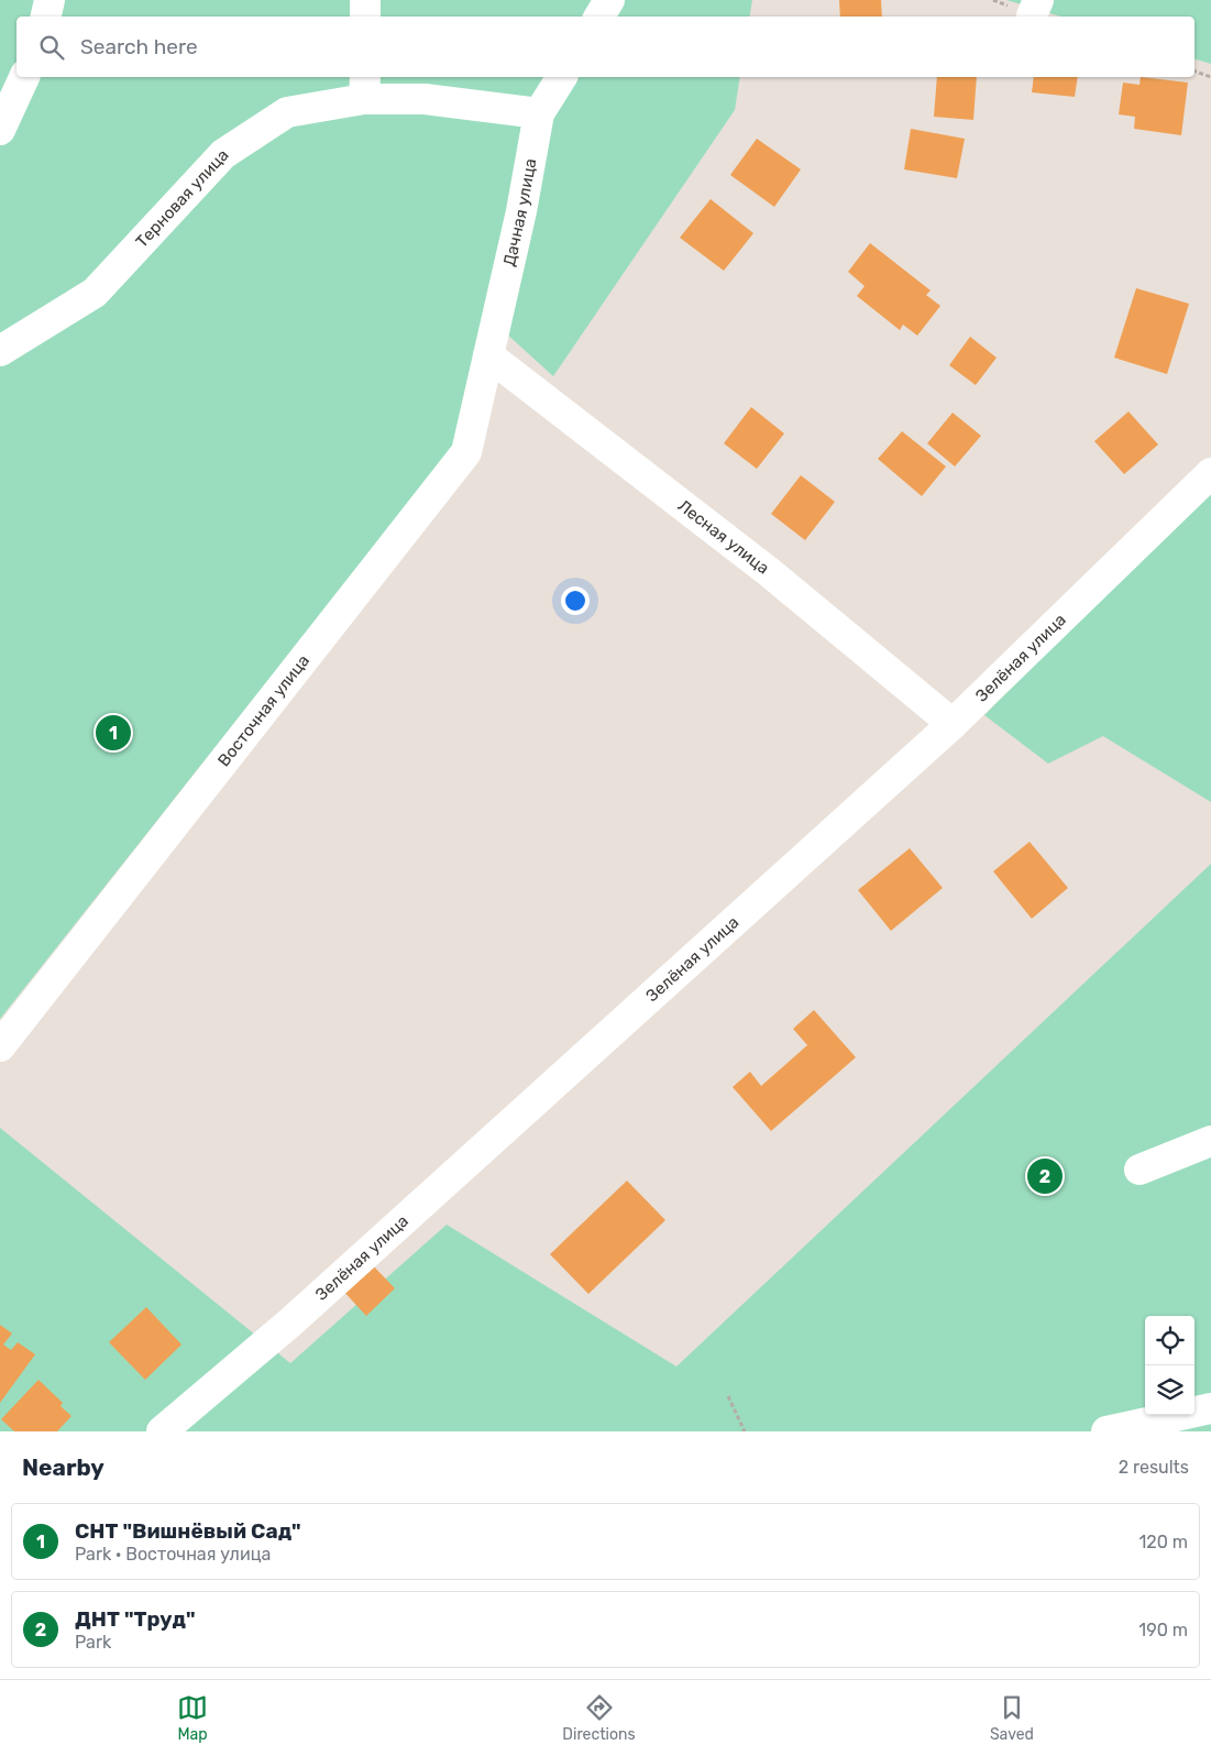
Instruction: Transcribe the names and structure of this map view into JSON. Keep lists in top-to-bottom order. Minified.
{"streets":{"street":["Терновая улица","Дачная улица","Лесная улица","Зелёная улица","Восточная улица"]},"crossings":[["Терновая улица","Дачная улица"],["Дачная улица","Лесная улица"],["Дачная улица","Восточная улица"],["Лесная улица","Зелёная улица"],["Лесная улица","Восточная улица"]],"page":{"search":"Search here","pins":["1","2"],"heading":["Nearby","2 results"],"list":[{"mark":"1","name":"СНТ \"Вишнёвый Сад\"","note":"Park · Восточная улица","value":"120 m"},{"mark":"2","name":"ДНТ \"Труд\"","note":"Park","value":"190 m"}],"nav":["Map","Directions","Saved"]}}
